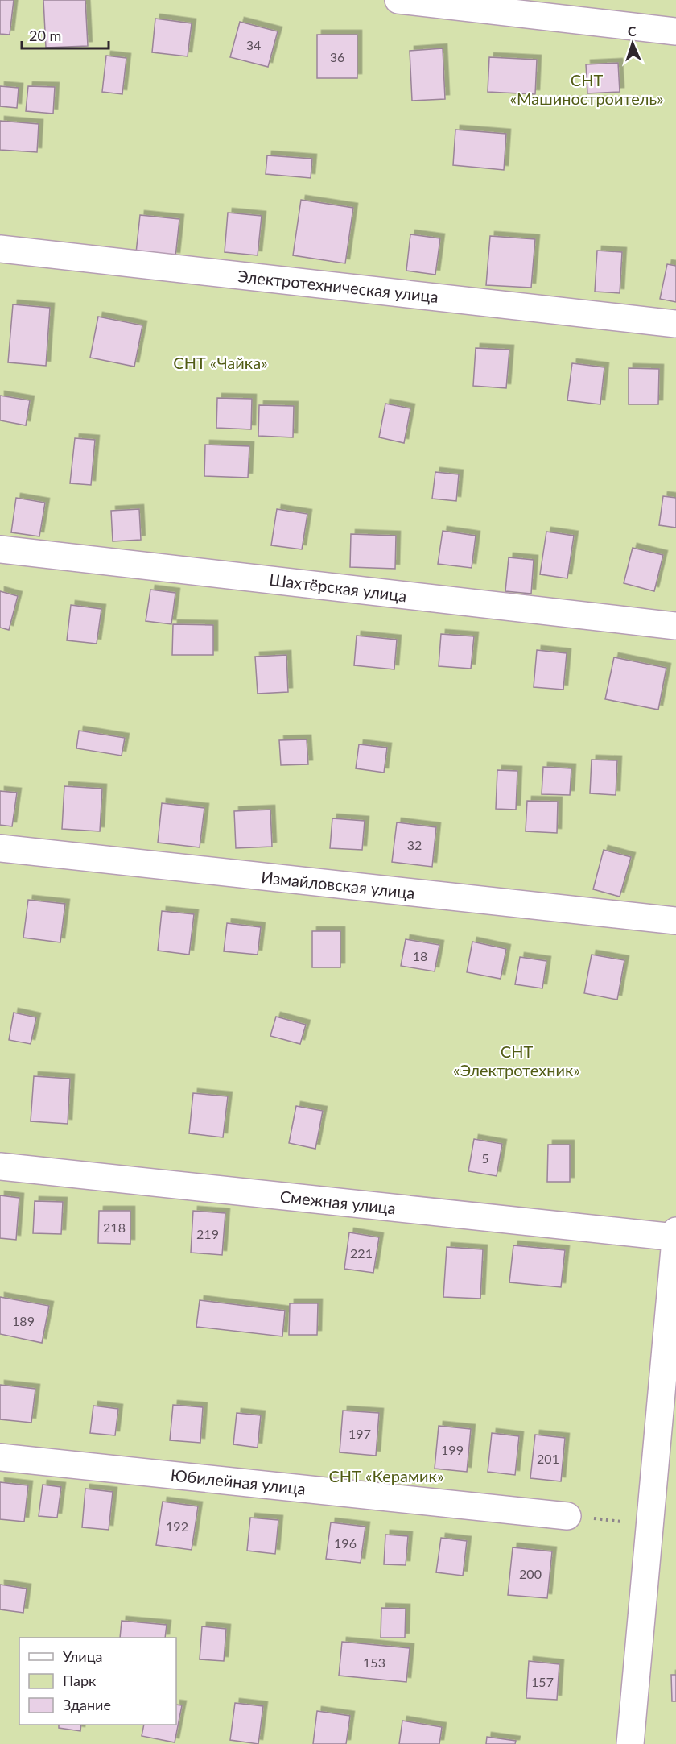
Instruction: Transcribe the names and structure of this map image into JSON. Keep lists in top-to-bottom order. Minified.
{"streets":{"street":["Электротехническая улица","Шахтёрская улица","Измайловская улица","Смежная улица","Юбилейная улица"]},"parks":["СНТ «Машиностроитель»","СНТ «Чайка»","СНТ «Электротехник»","СНТ «Керамик»"],"house_numbers":["34","36","32","18","5","218","219","221","189","197","199","201","192","196","200","153","157"],"legend":["Улица","Парк","Здание"],"scale_bar":"20 m","north":"top"}
